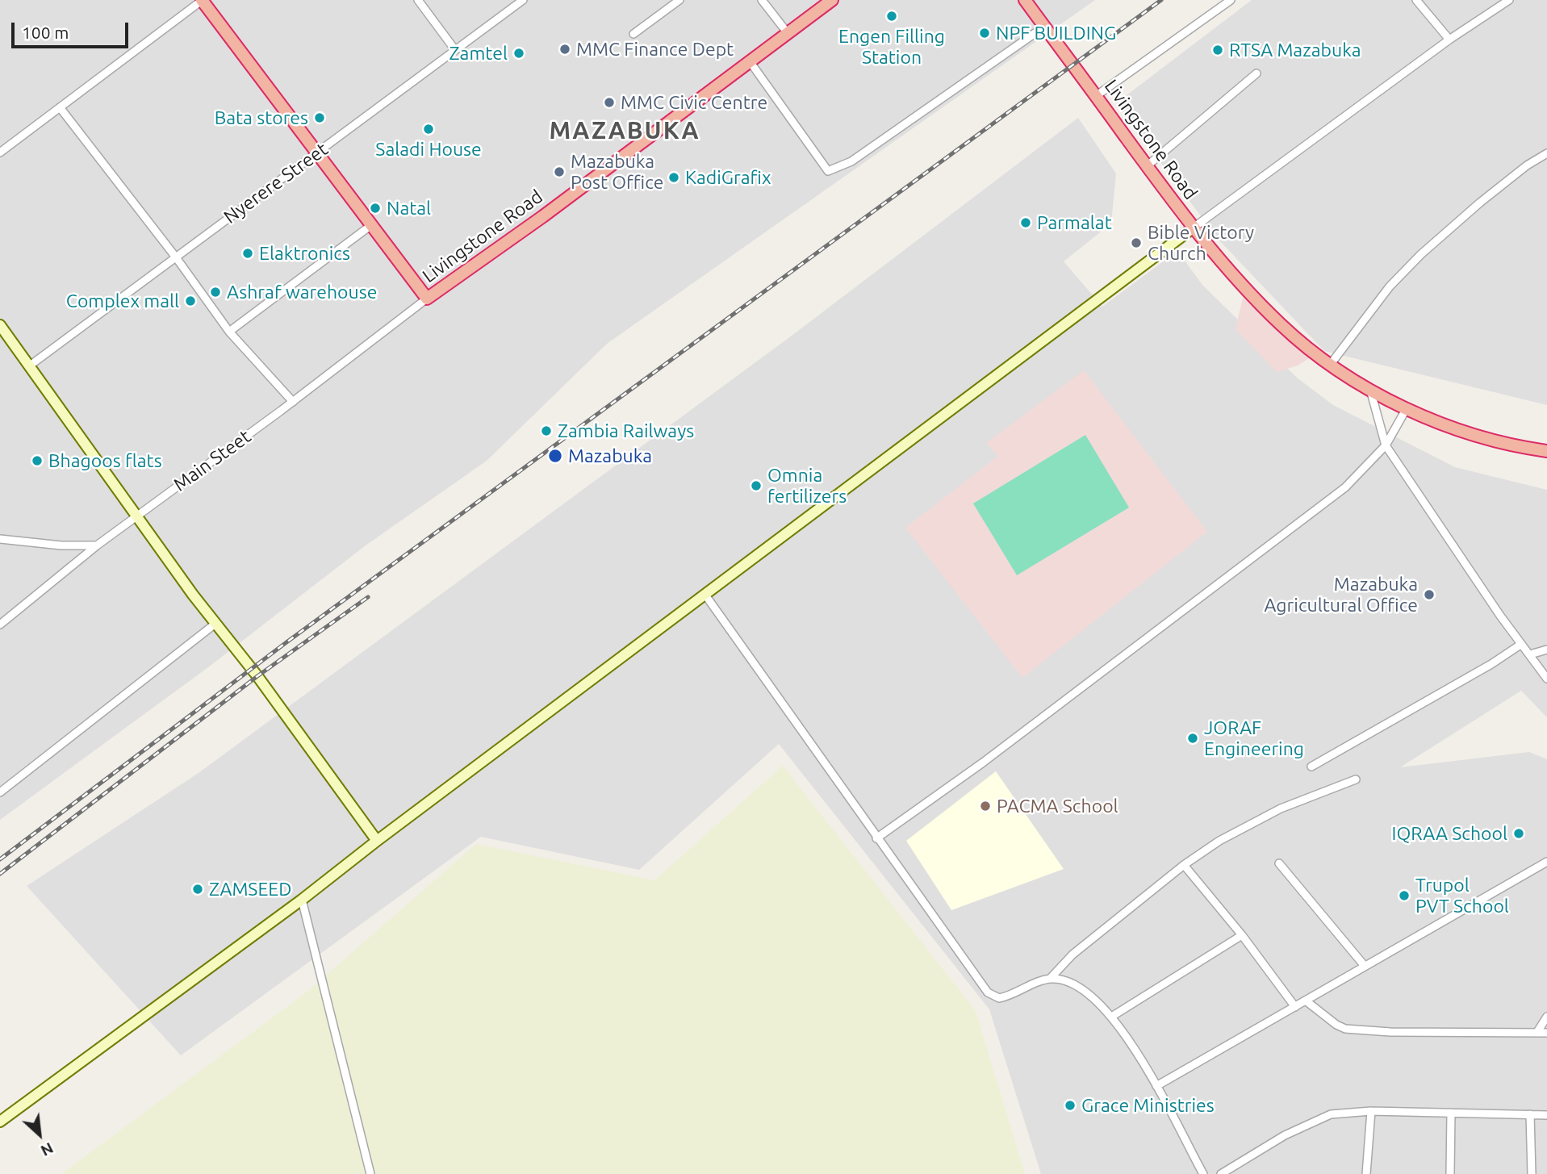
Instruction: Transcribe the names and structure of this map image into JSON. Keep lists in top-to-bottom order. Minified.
{"streets":{"highway":["Livingstone Road"],"street":["Nyerere Street","Main Steet"]},"crossings":[["Livingstone Road","Nyerere Street"],["Livingstone Road","Main Steet"]],"districts":["MAZABUKA"],"places":["Engen Filling Station","NPF BUILDING","MMC Finance Dept","RTSA Mazabuka","Zamtel","MMC Civic Centre","Bata stores","Saladi House","Mazabuka Post Office","KadiGrafix","Natal","Parmalat","Bible Victory Church","Elaktronics","Ashraf warehouse","Complex mall","Zambia Railways","Mazabuka","Bhagoos flats","Omnia fertilizers","Mazabuka Agricultural Office","JORAF Engineering","PACMA School","IQRAA School","ZAMSEED","Trupol PVT School","Grace Ministries"],"scale_bar":"100 m","north":"bottom right"}
